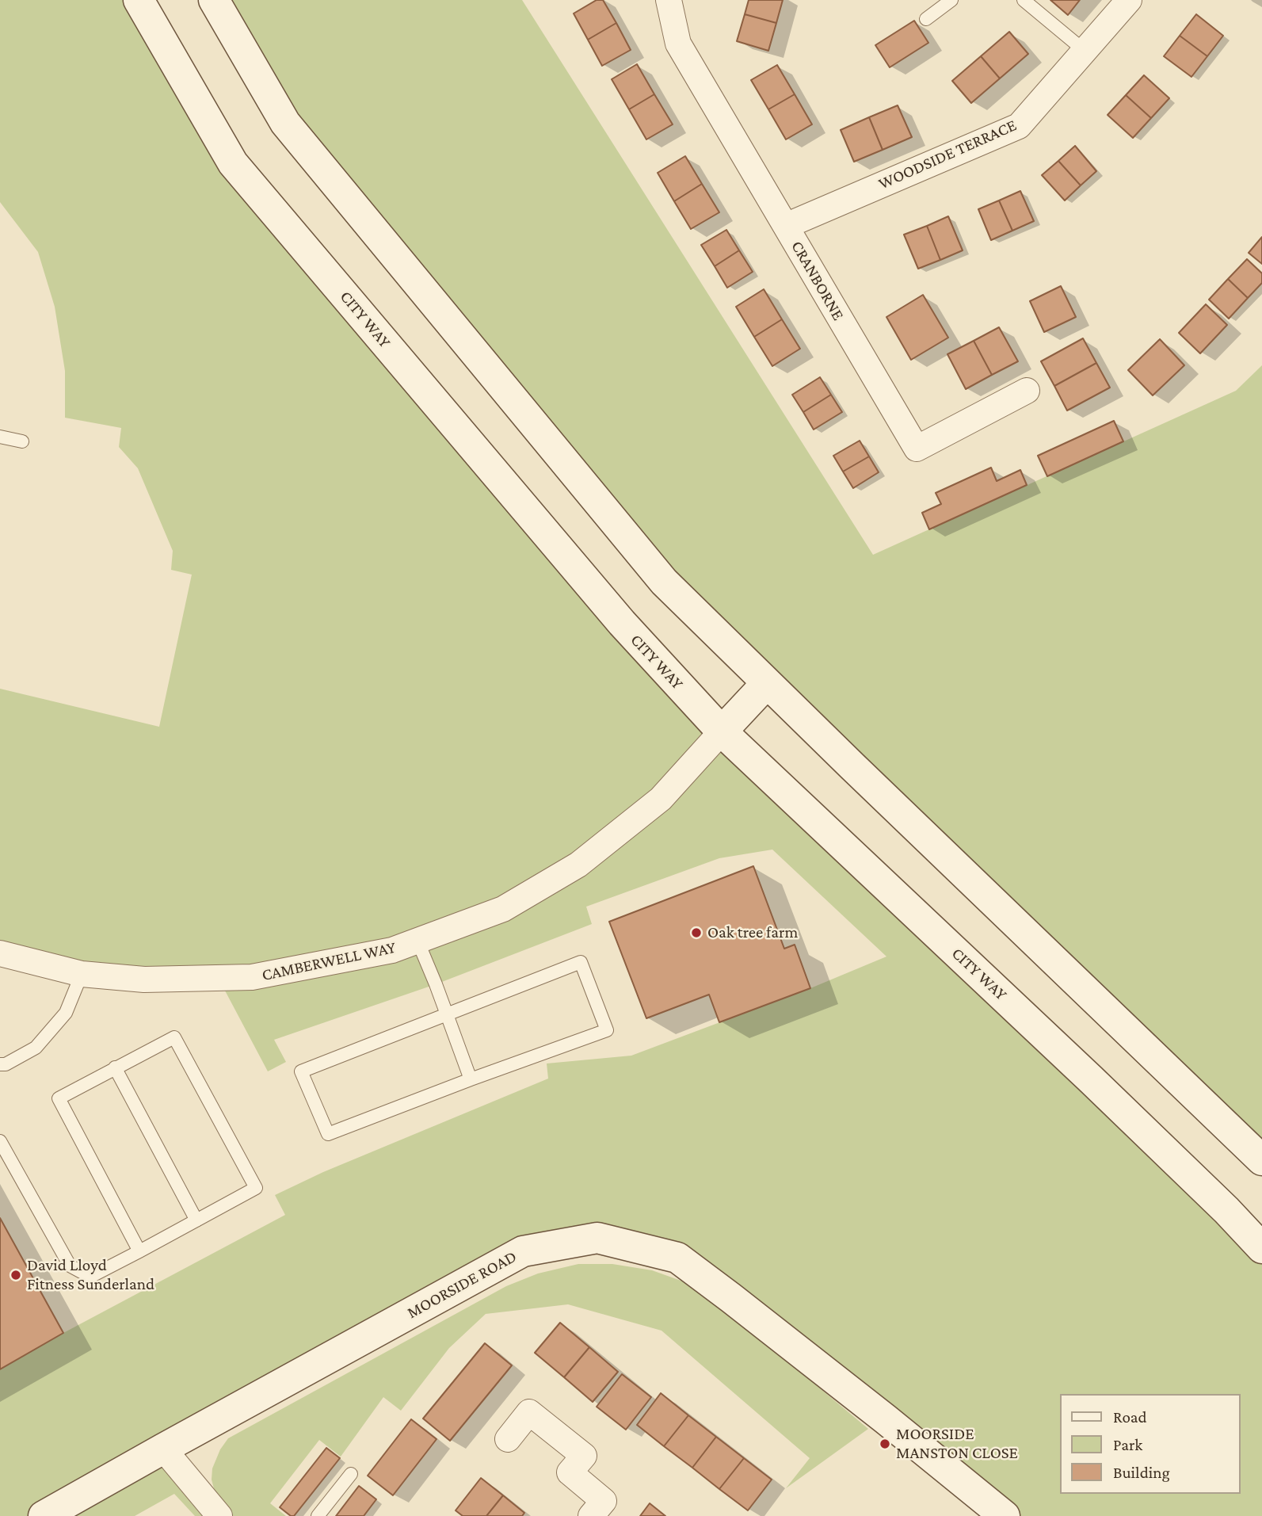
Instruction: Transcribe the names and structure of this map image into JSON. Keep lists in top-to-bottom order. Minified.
{"streets":{"main road":["CITY WAY","MOORSIDE ROAD"],"street":["WOODSIDE TERRACE","CRANBORNE","CAMBERWELL WAY"]},"crossings":[["WOODSIDE TERRACE","CRANBORNE"],["CITY WAY","CAMBERWELL WAY"]],"places":["Oak tree farm","David Lloyd Fitness Sunderland","MOORSIDE MANSTON CLOSE"],"legend":["Road","Park","Building"]}
